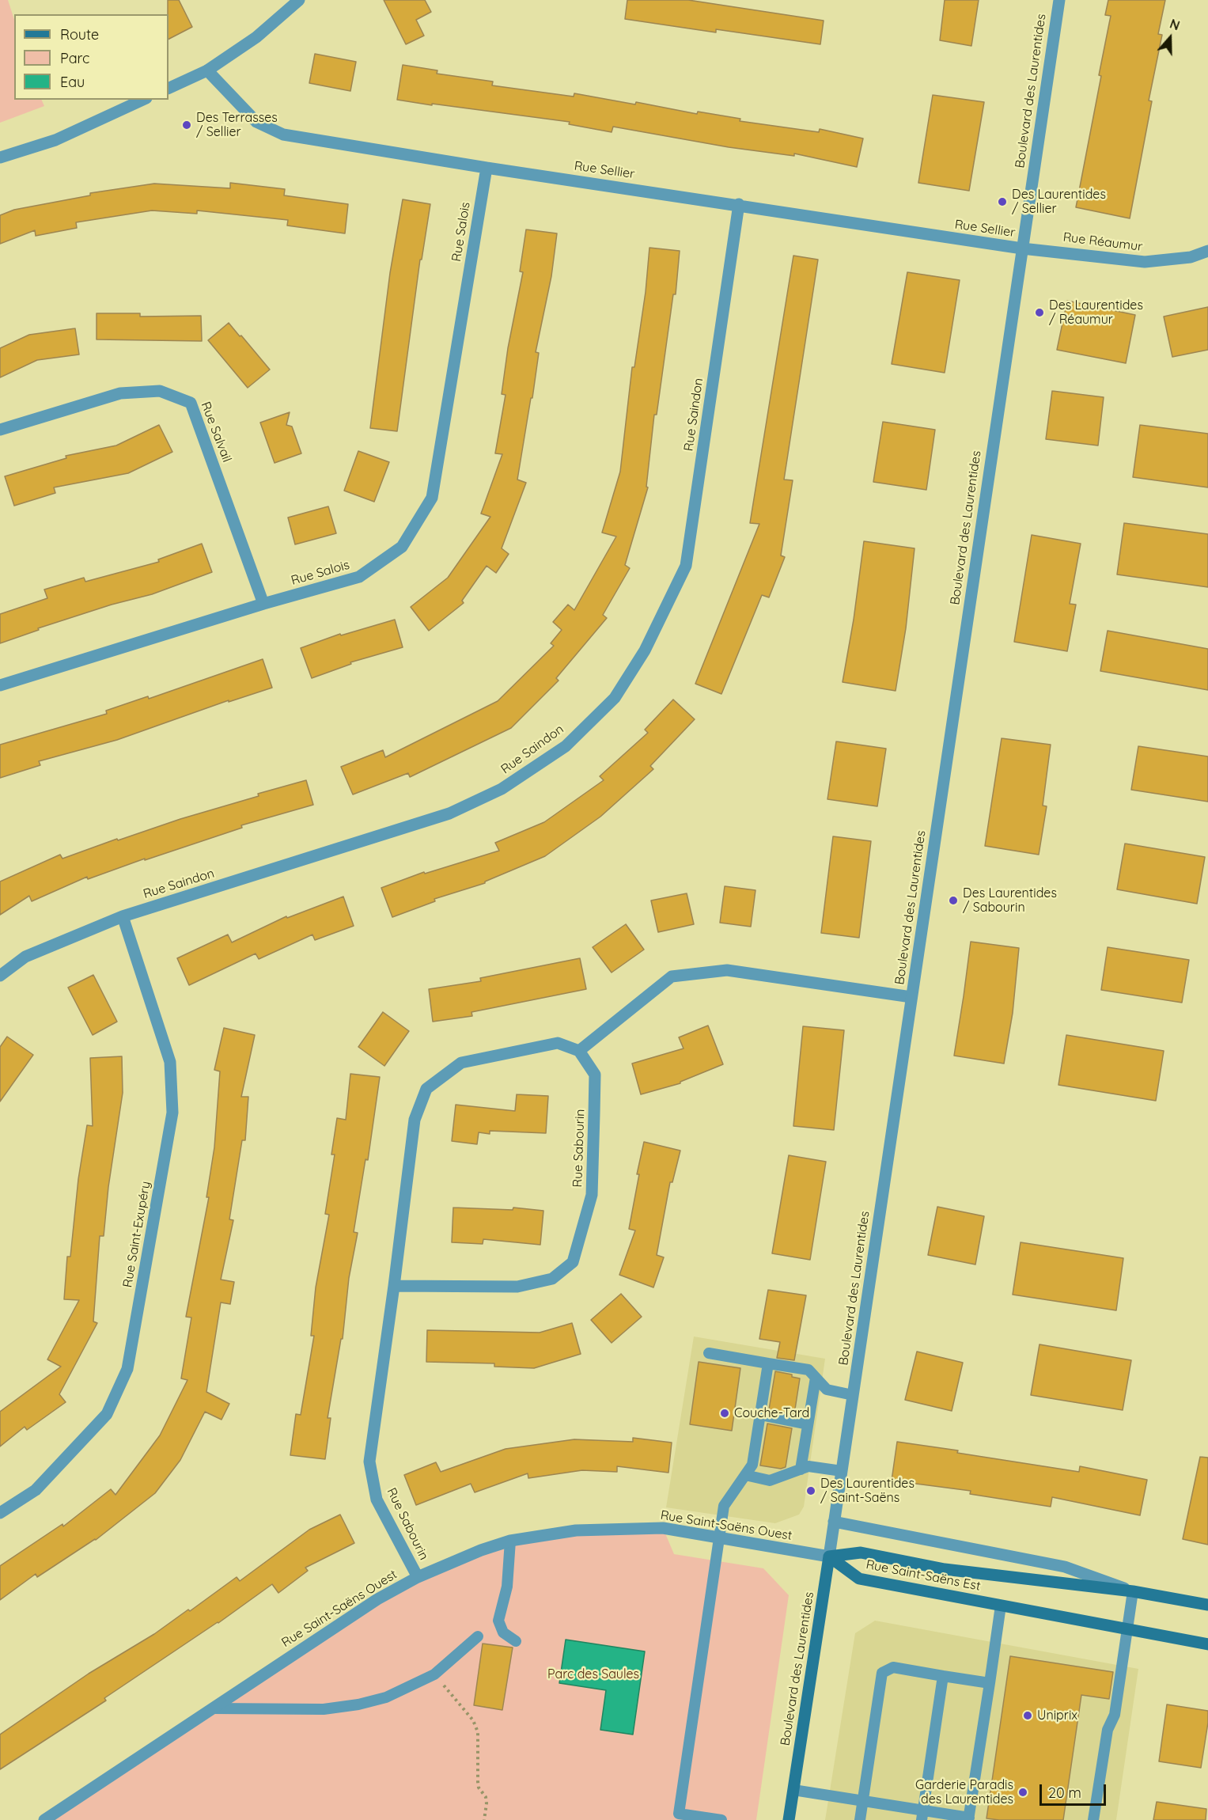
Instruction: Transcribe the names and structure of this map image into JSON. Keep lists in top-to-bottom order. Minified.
{"streets":{"main road":["Boulevard des Laurentides","Rue Saint-Saëns Est"],"street":["Rue Sellier","Rue Salois","Rue Réaumur","Rue Saindon","Rue Salvail","Rue Sabourin","Rue Saint-Exupéry","Rue Saint-Saëns Ouest"]},"crossings":[["Boulevard des Laurentides","Rue Sellier"],["Boulevard des Laurentides","Rue Réaumur"],["Boulevard des Laurentides","Rue Saint-Saëns Ouest"],["Boulevard des Laurentides","Rue Saint-Saëns Est"],["Rue Sellier","Rue Salois"],["Rue Sellier","Rue Réaumur"],["Rue Sellier","Rue Saindon"],["Rue Salois","Rue Salvail"],["Rue Saindon","Rue Saint-Exupéry"],["Rue Sabourin","Rue Saint-Saëns Ouest"],["Rue Saint-Saëns Ouest","Rue Saint-Saëns Est"]],"parks":["Parc des Saules"],"places":["Des Terrasses / Sellier","Des Laurentides / Sellier","Des Laurentides / Réaumur","Des Laurentides / Sabourin","Couche-Tard","Des Laurentides / Saint-Saëns","Uniprix","Garderie Paradis des Laurentides"],"legend":["Route","Parc","Eau"],"scale_bar":"20 m","north":"top"}
